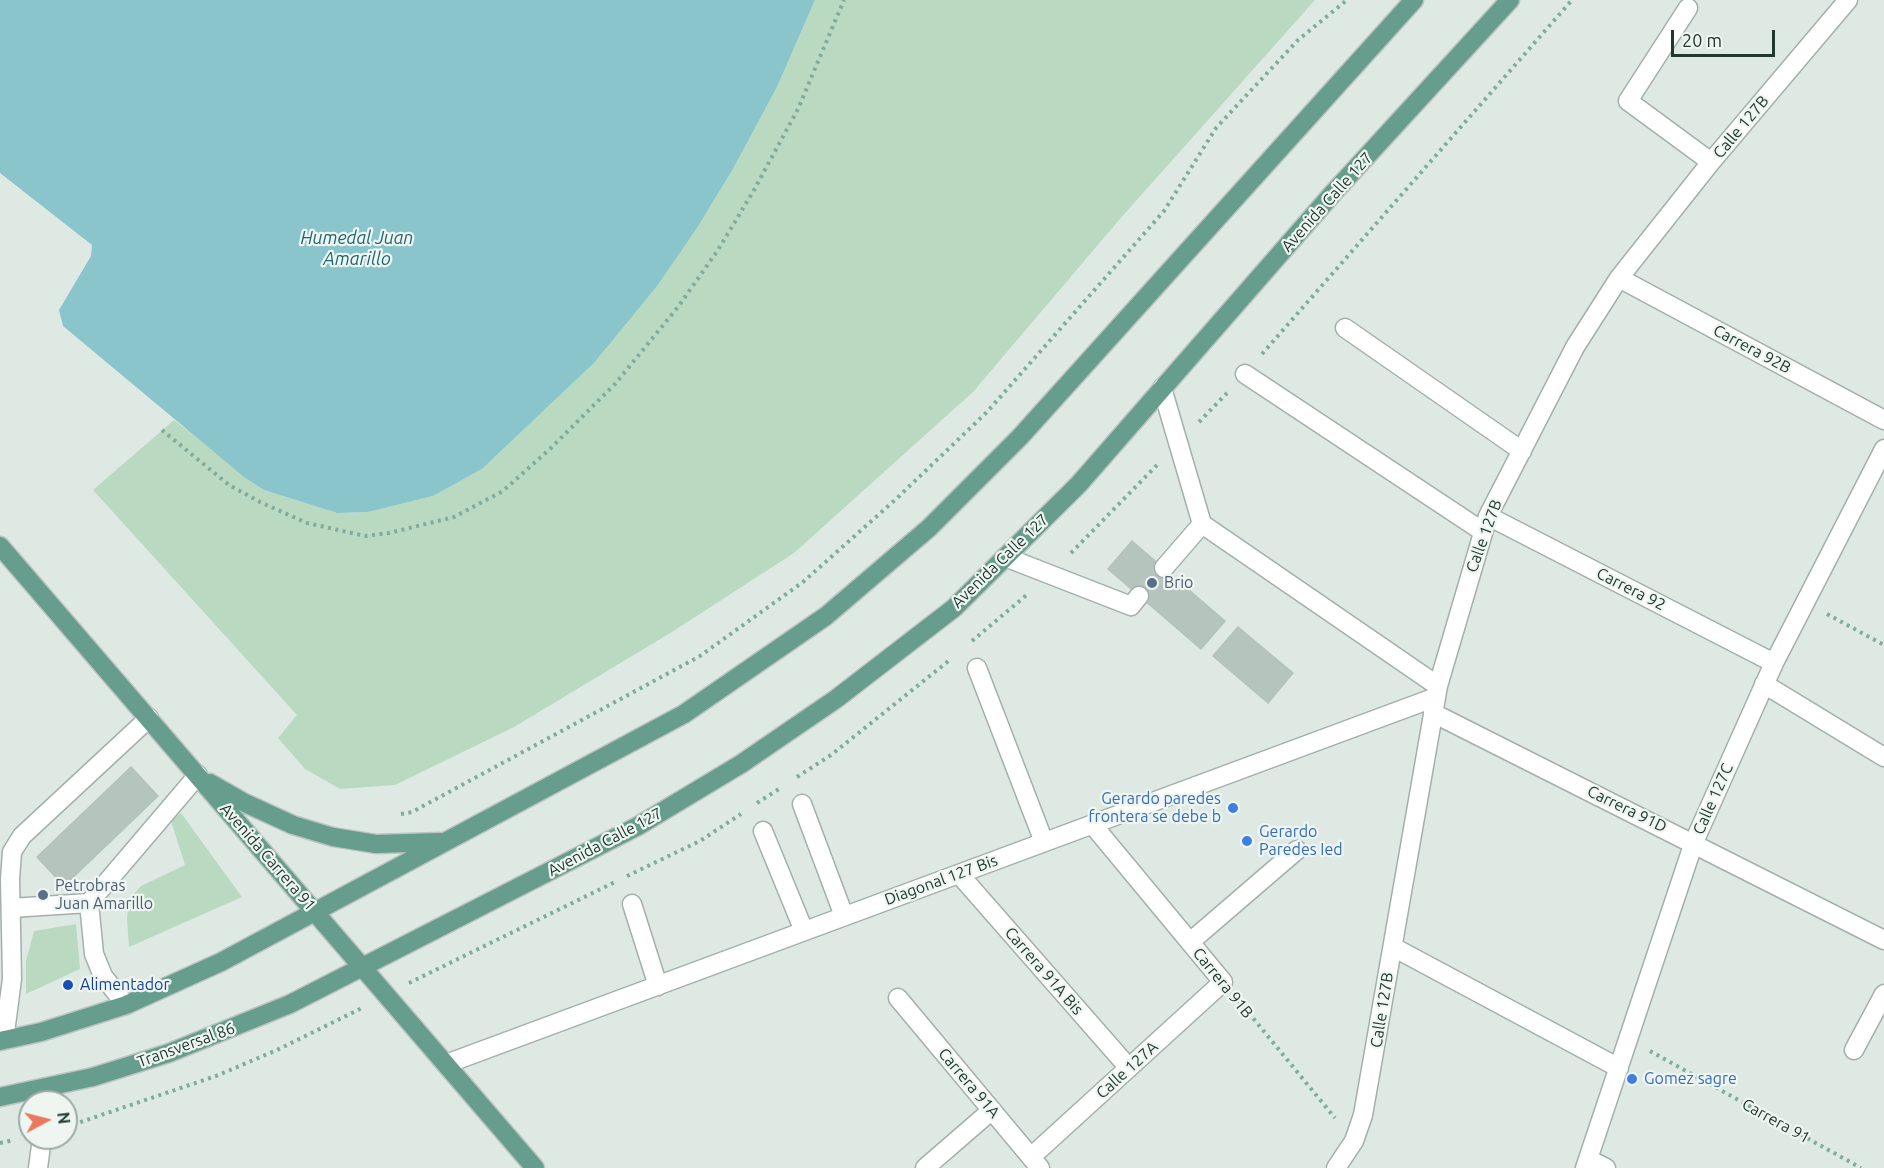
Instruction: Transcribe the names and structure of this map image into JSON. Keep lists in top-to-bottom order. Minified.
{"streets":{"main road":["Avenida Calle 127","Avenida Carrera 91","Transversal 86"],"street":["Calle 127B","Carrera 92B","Carrera 92","Calle 127C","Carrera 91D","Diagonal 127 Bis","Carrera 91A Bis","Carrera 91B","Calle 127A","Carrera 91A"],"path":["Carrera 91"]},"crossings":[["Calle 127B","Carrera 92B"],["Calle 127B","Carrera 92"],["Calle 127B","Carrera 91D"],["Calle 127B","Diagonal 127 Bis"],["Calle 127B","Carrera 91B"],["Avenida Calle 127","Avenida Carrera 91"],["Avenida Calle 127","Transversal 86"],["Carrera 92","Calle 127C"],["Calle 127C","Carrera 91D"],["Calle 127C","Carrera 91"],["Carrera 91D","Diagonal 127 Bis"],["Avenida Carrera 91","Diagonal 127 Bis"],["Avenida Carrera 91","Transversal 86"],["Diagonal 127 Bis","Carrera 91A Bis"],["Diagonal 127 Bis","Carrera 91B"],["Carrera 91A Bis","Calle 127A"],["Carrera 91B","Calle 127A"],["Calle 127A","Carrera 91A"]],"water":["Humedal Juan Amarillo"],"places":["Brio","Gerardo paredes frontera se debe b","Gerardo Paredes Ied","Petrobras Juan Amarillo","Alimentador","Gomez sagre"],"scale_bar":"20 m","north":"right"}
